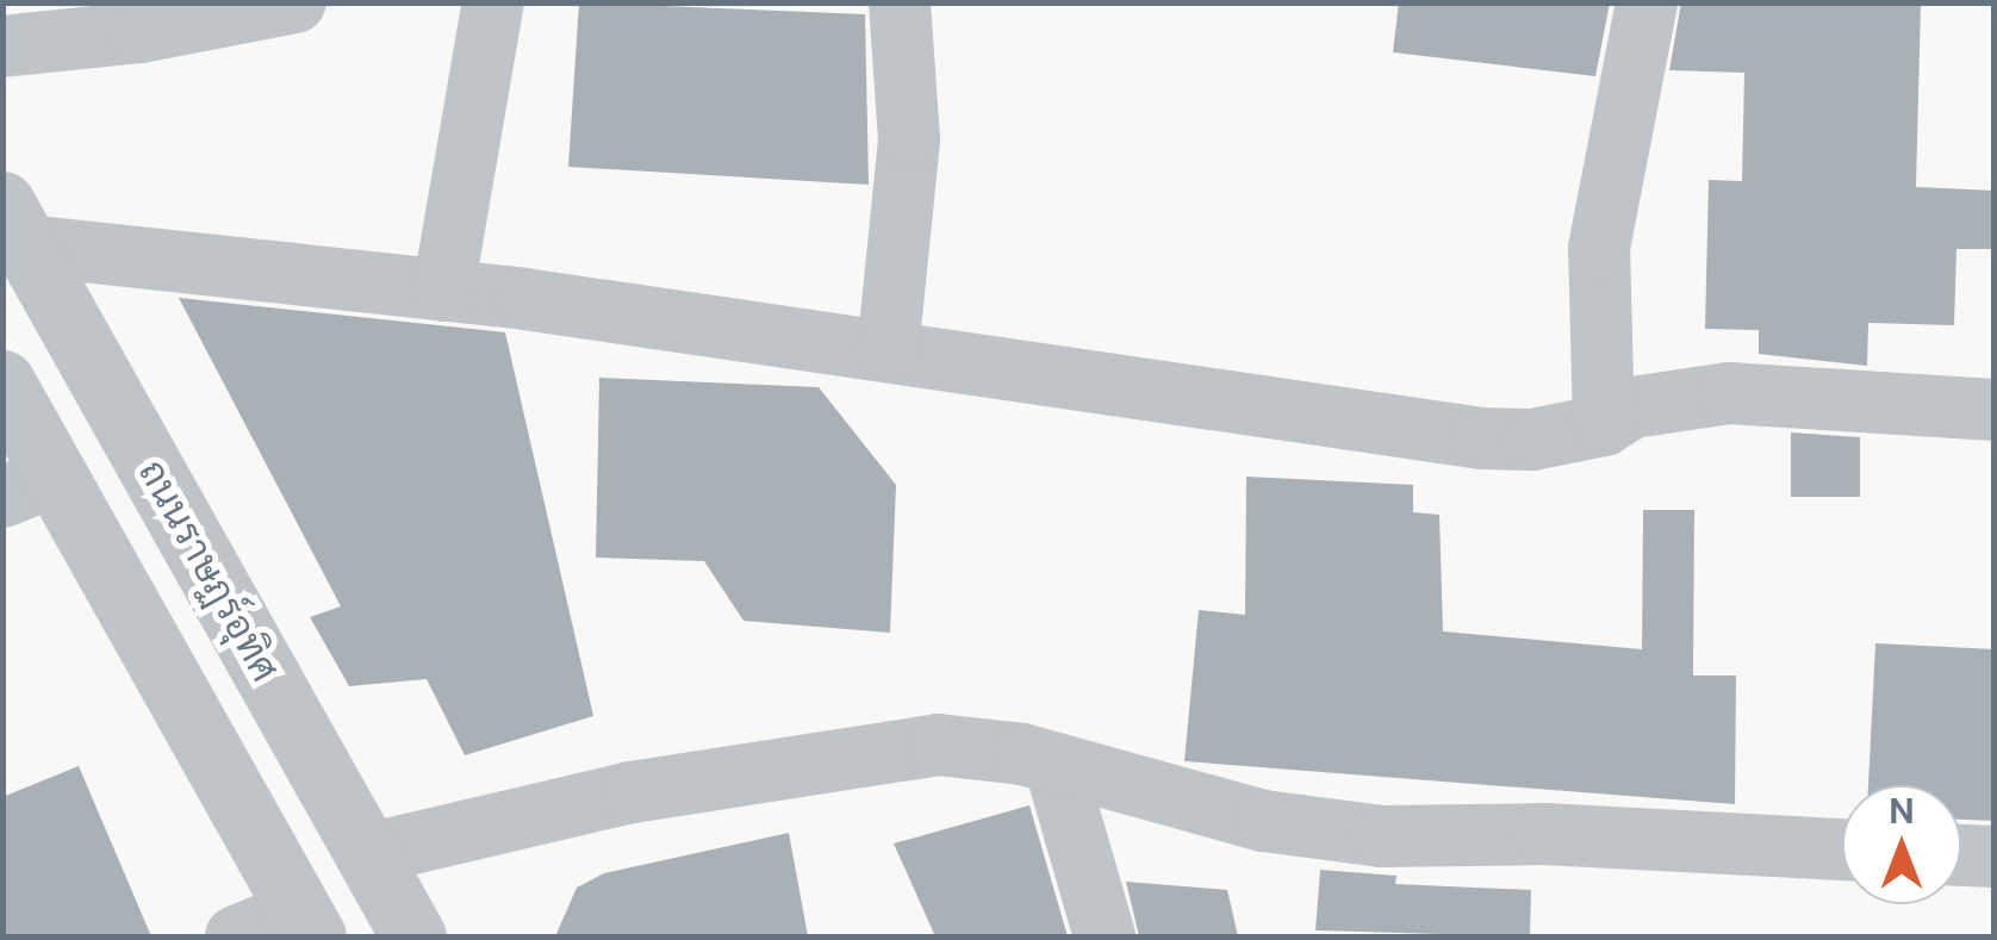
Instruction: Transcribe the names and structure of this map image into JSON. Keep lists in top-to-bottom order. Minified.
{"streets":{"street":["ถนนราษฏร์อุทิศ"]},"north":"top"}
